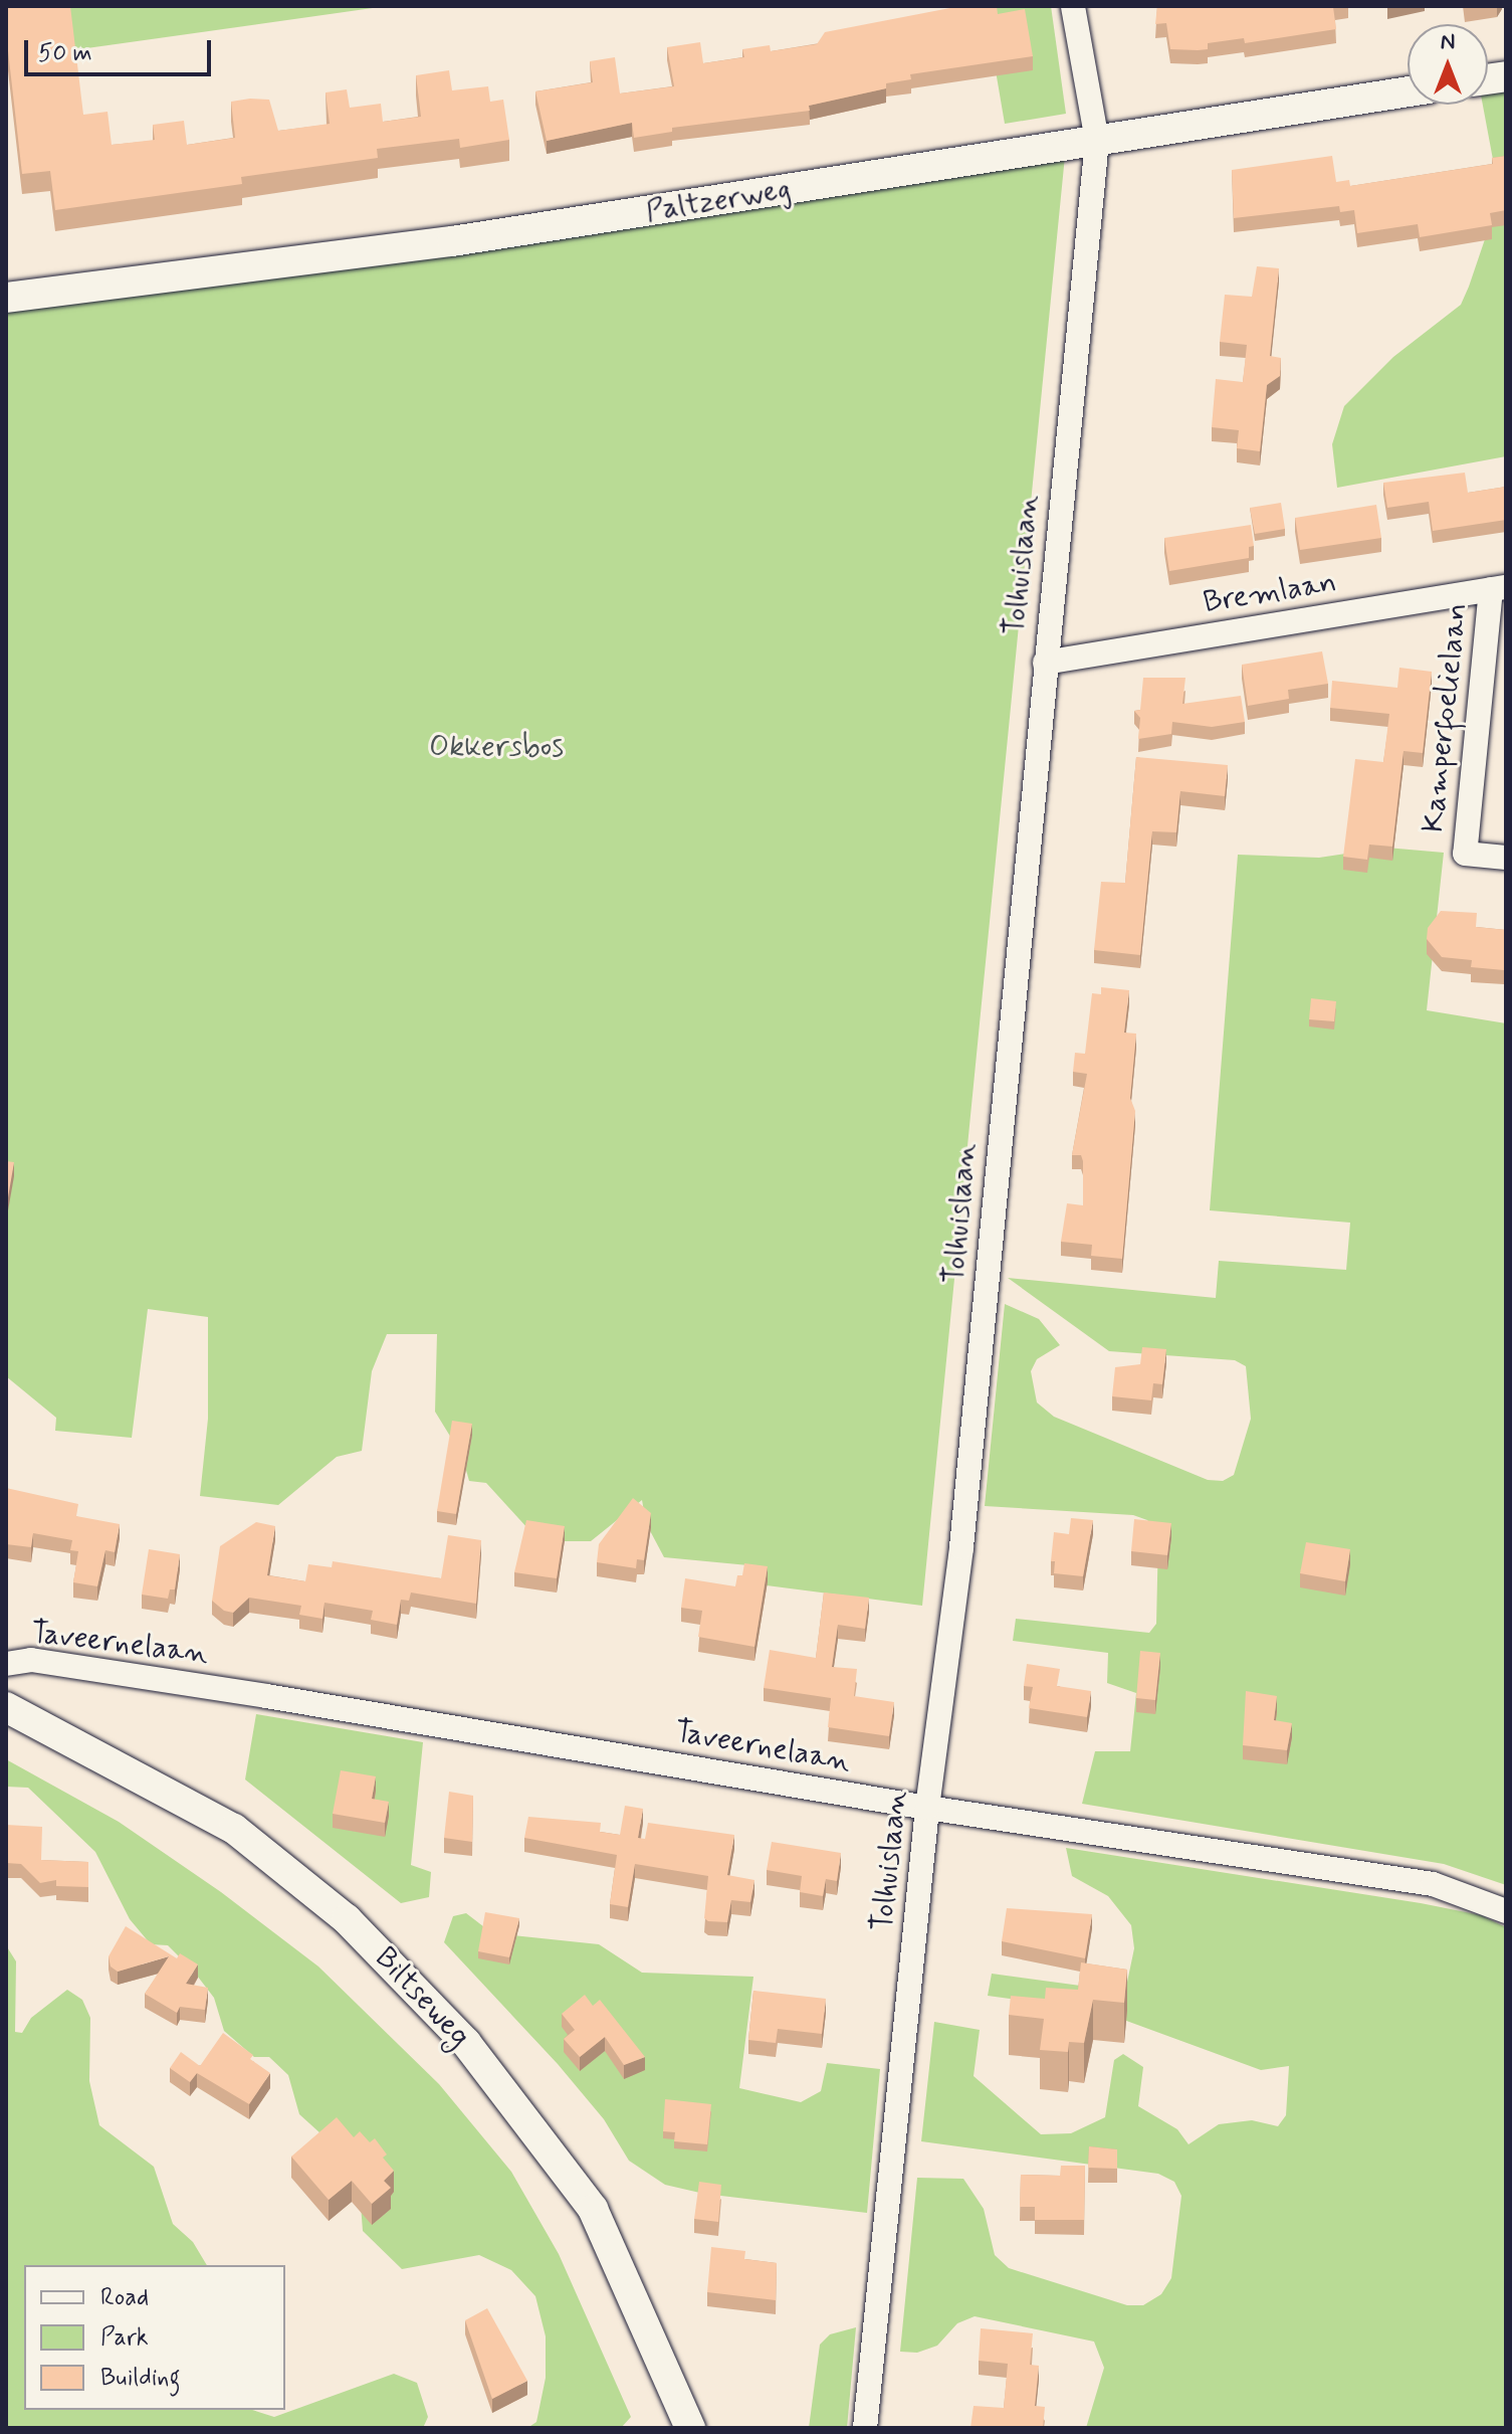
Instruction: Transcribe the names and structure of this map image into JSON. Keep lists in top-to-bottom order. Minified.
{"streets":{"street":["Paltzerweg","Tolhuislaan","Bremlaan","Kamperfoelielaan","Taveernelaan","Biltseweg"]},"crossings":[["Paltzerweg","Tolhuislaan"],["Tolhuislaan","Bremlaan"],["Tolhuislaan","Taveernelaan"],["Bremlaan","Kamperfoelielaan"]],"parks":["Okkersbos"],"legend":["Road","Park","Building"],"scale_bar":"50 m","north":"top"}
